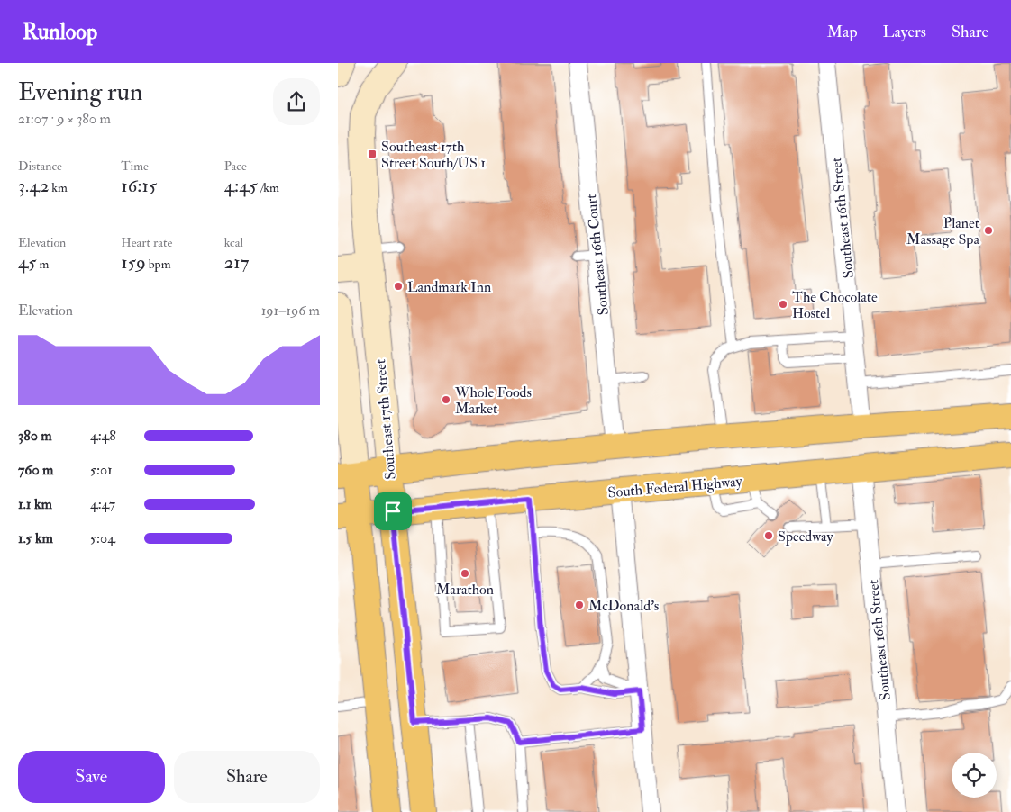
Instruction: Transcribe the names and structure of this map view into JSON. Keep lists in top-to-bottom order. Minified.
{"streets":{"main road":["Southeast 17th Street","South Federal Highway"],"street":["Southeast 16th Street","Southeast 16th Court"]},"crossings":[["Southeast 16th Street","South Federal Highway"],["Southeast 17th Street","South Federal Highway"]],"places":{"transit":["Southeast 17th Street South/US 1"],"other":["Planet Massage Spa","Landmark Inn","The Chocolate Hostel","Whole Foods Market","Speedway","Marathon","McDonald's"]},"page":{"header":"Runloop","nav":["Map","Layers","Share"],"heading":["Evening run","21:07 · 9 × 380 m"],"stats":[["Distance","3.42 km"],["Time","16:15"],["Pace","4:45 /km"],["Elevation","45 m"],["Heart rate","159 bpm"],["kcal","217"]],"chart":["Elevation","191–196 m"],"list":[{"name":"380 m","note":"4:48"},{"name":"760 m","note":"5:01"},{"name":"1.1 km","note":"4:47"},{"name":"1.5 km","note":"5:04"}],"buttons":["Save","Share"]}}
